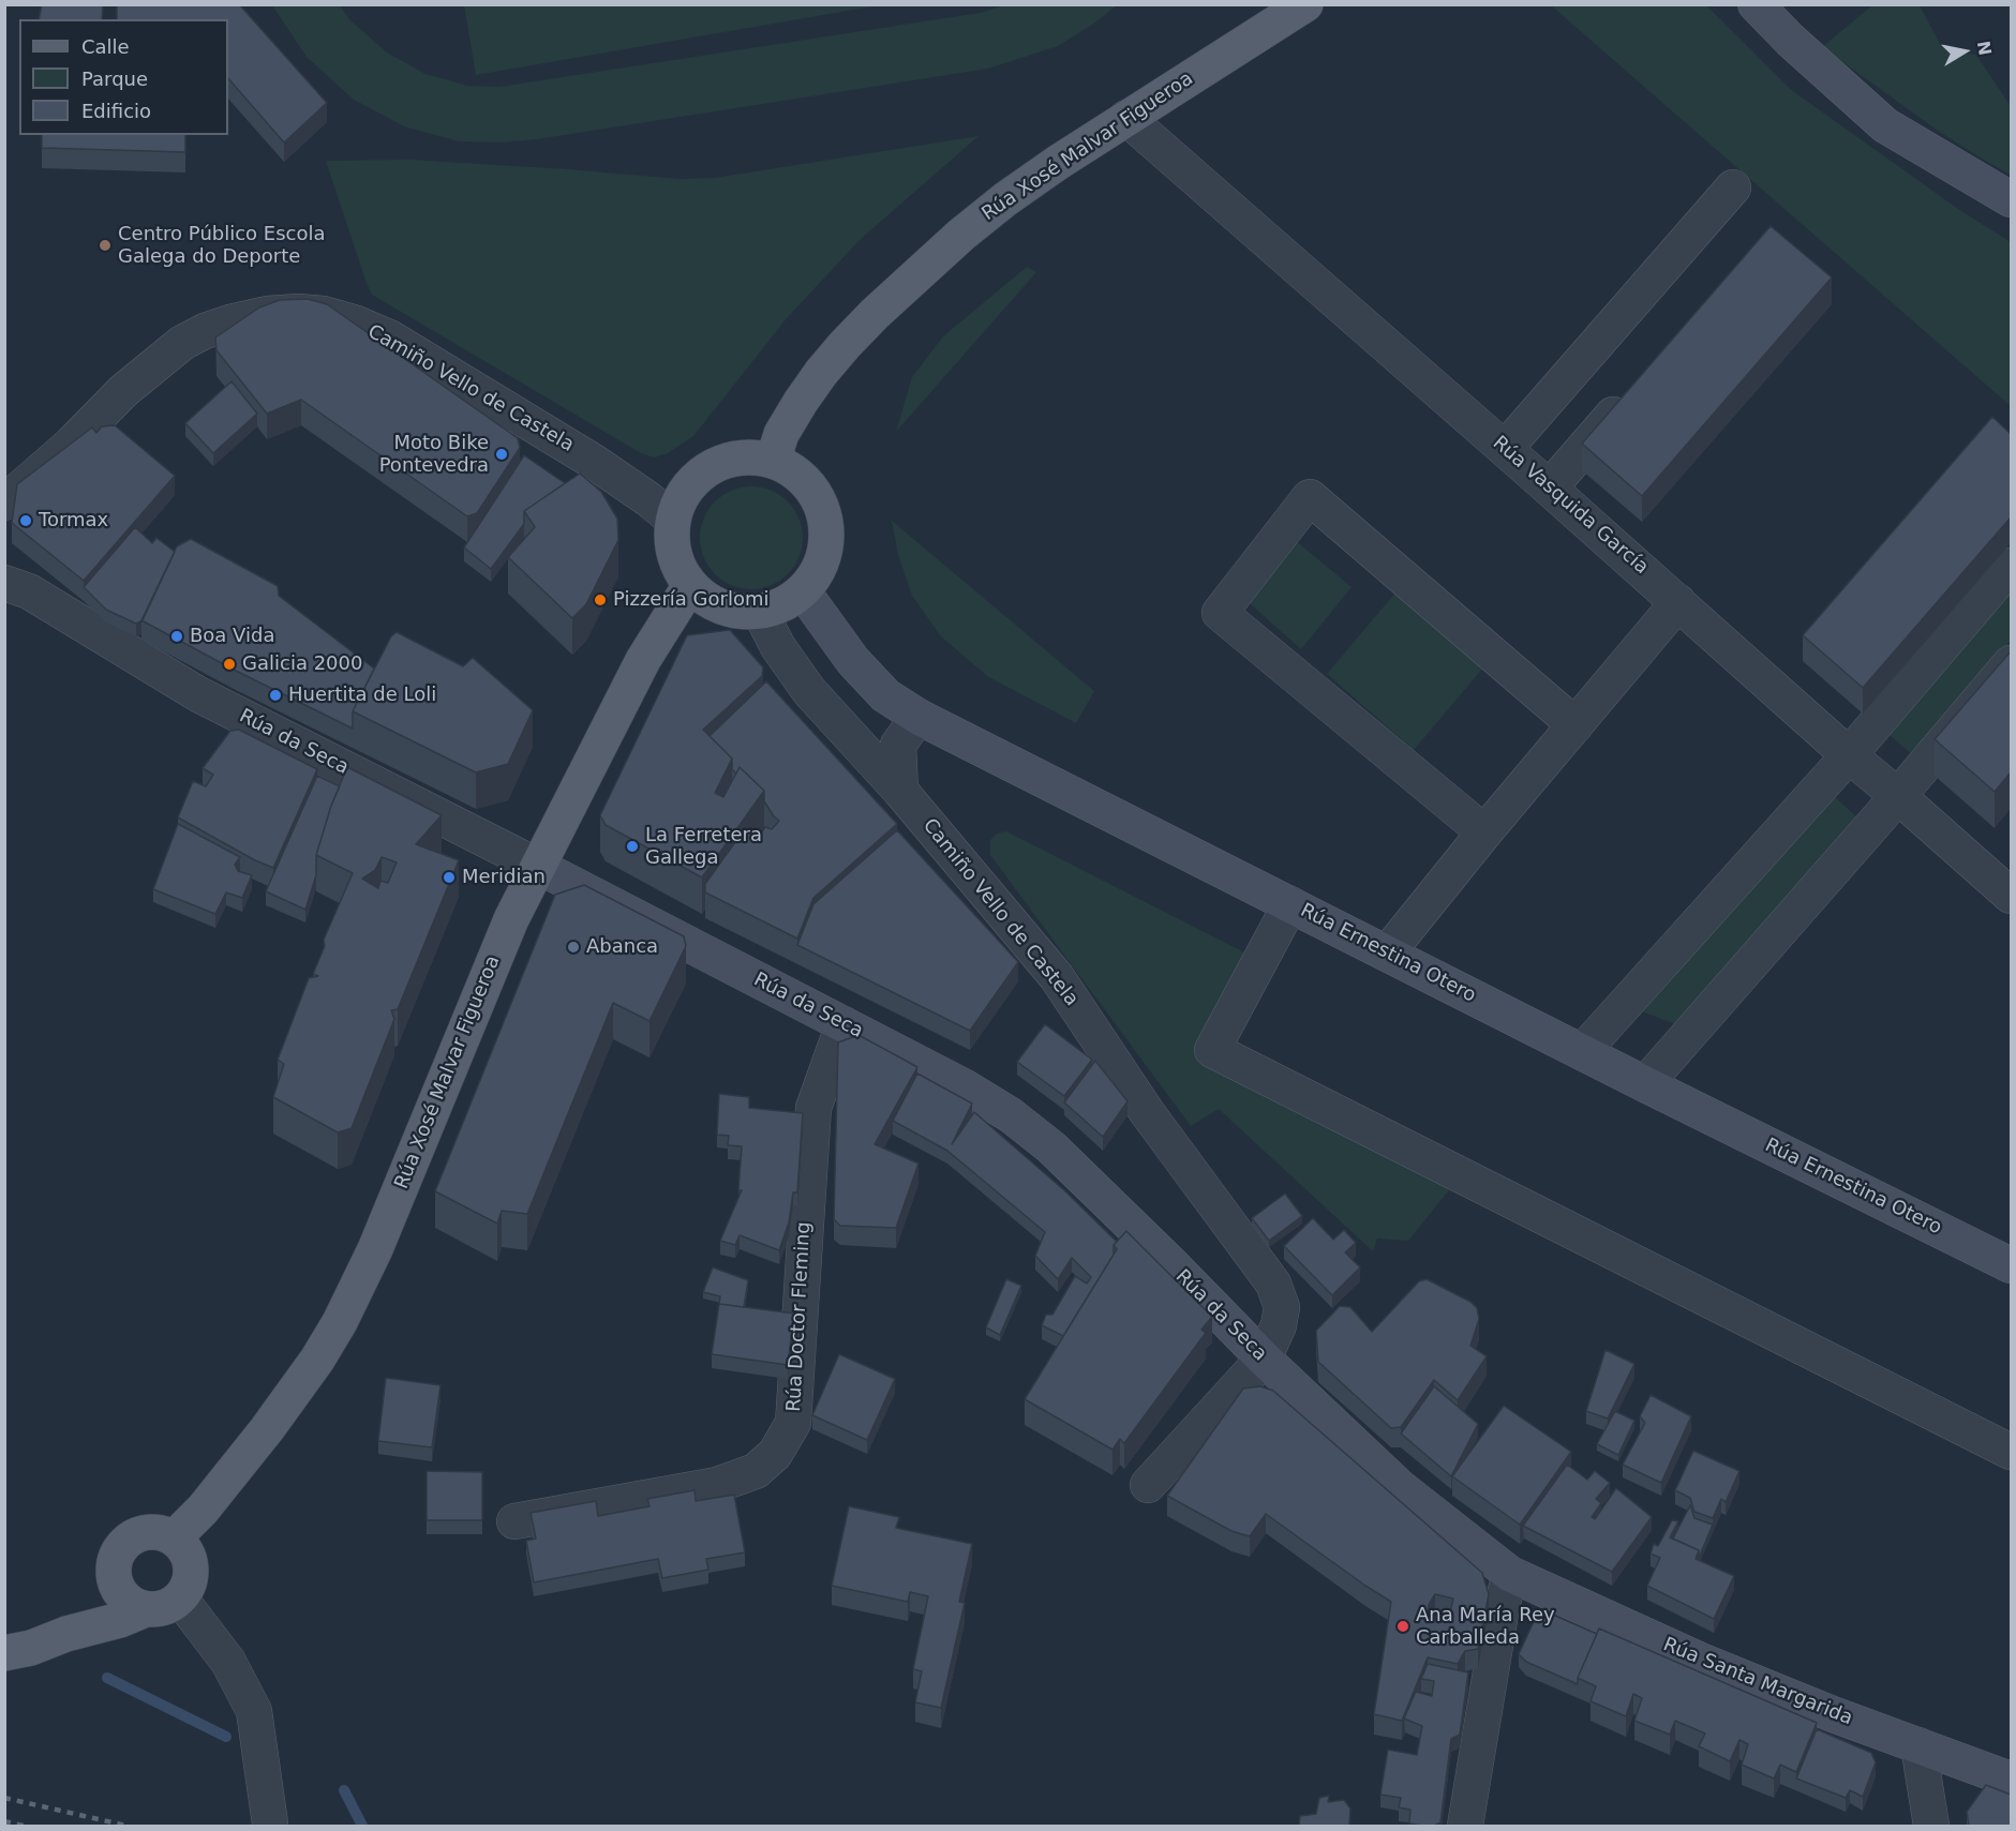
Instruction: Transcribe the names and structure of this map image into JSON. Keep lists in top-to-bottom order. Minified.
{"streets":{"main road":["Rúa Xosé Malvar Figueroa"],"street":["Camiño Vello de Castela","Rúa Vasquida García","Rúa da Seca","Rúa Ernestina Otero","Rúa Doctor Fleming","Rúa Santa Margarida"]},"crossings":[["Rúa Xosé Malvar Figueroa","Camiño Vello de Castela"],["Rúa Xosé Malvar Figueroa","Rúa Vasquida García"],["Rúa Xosé Malvar Figueroa","Rúa da Seca"],["Rúa Xosé Malvar Figueroa","Rúa Ernestina Otero"],["Camiño Vello de Castela","Rúa da Seca"],["Camiño Vello de Castela","Rúa Ernestina Otero"],["Rúa da Seca","Rúa Doctor Fleming"],["Rúa da Seca","Rúa Santa Margarida"]],"places":["Centro Público Escola Galega do Deporte","Moto Bike Pontevedra","Tormax","Pizzería Gorlomi","Boa Vida","Galicia 2000","Huertita de Loli","La Ferretera Gallega","Meridian","Abanca","Ana María Rey Carballeda"],"legend":["Calle","Parque","Edificio"],"north":"right"}
